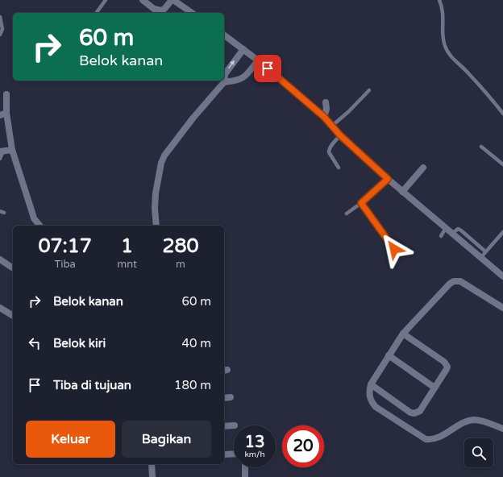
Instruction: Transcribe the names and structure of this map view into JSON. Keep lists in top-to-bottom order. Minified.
{"page":{"turn":["60 m","Belok kanan"],"eta":["07:17","Tiba","1","mnt","280","m"],"list":[{"name":"Belok kanan","value":"60 m"},{"name":"Belok kiri","value":"40 m"},{"name":"Tiba di tujuan","value":"180 m"}],"buttons":["Keluar","Bagikan"],"speed":"13 km/h","limit":"20"}}
